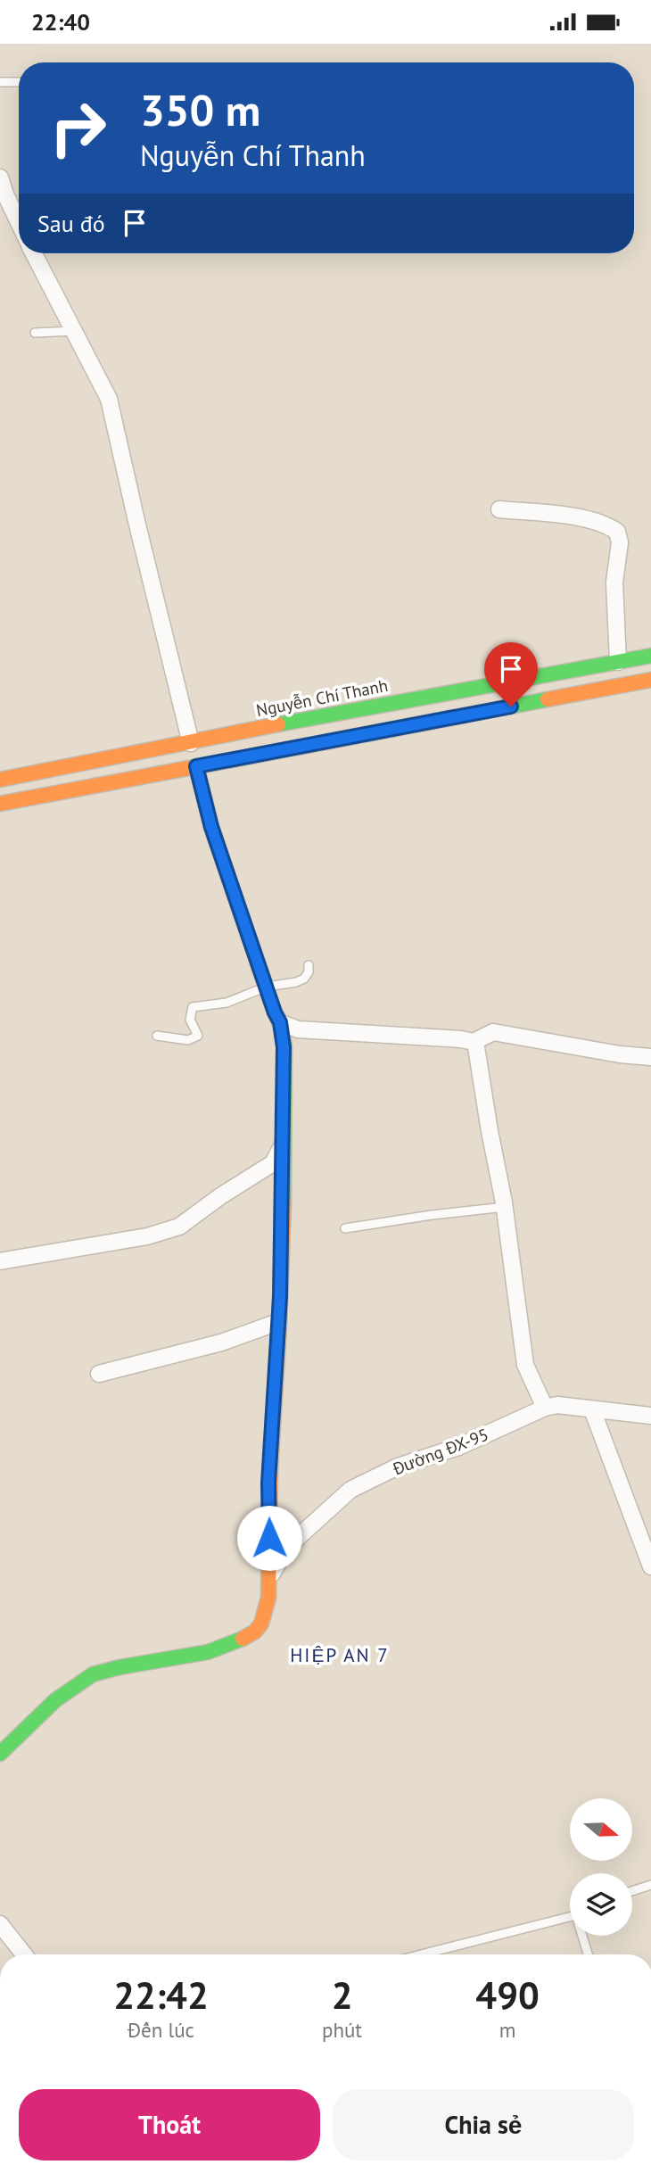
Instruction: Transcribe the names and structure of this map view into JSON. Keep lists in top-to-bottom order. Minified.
{"streets":{"main road":["Nguyễn Chí Thanh","Đường ĐX-95"]},"crossings":[["Nguyễn Chí Thanh","Đường ĐX-95"]],"districts":["HIỆP AN 7"],"north":"right","page":{"status":"22:40","turn":["350 m","Nguyễn Chí Thanh"],"then":"Sau đó","eta":["22:42","Đến lúc","2","phút","490","m"],"buttons":["Thoát","Chia sẻ"]}}
